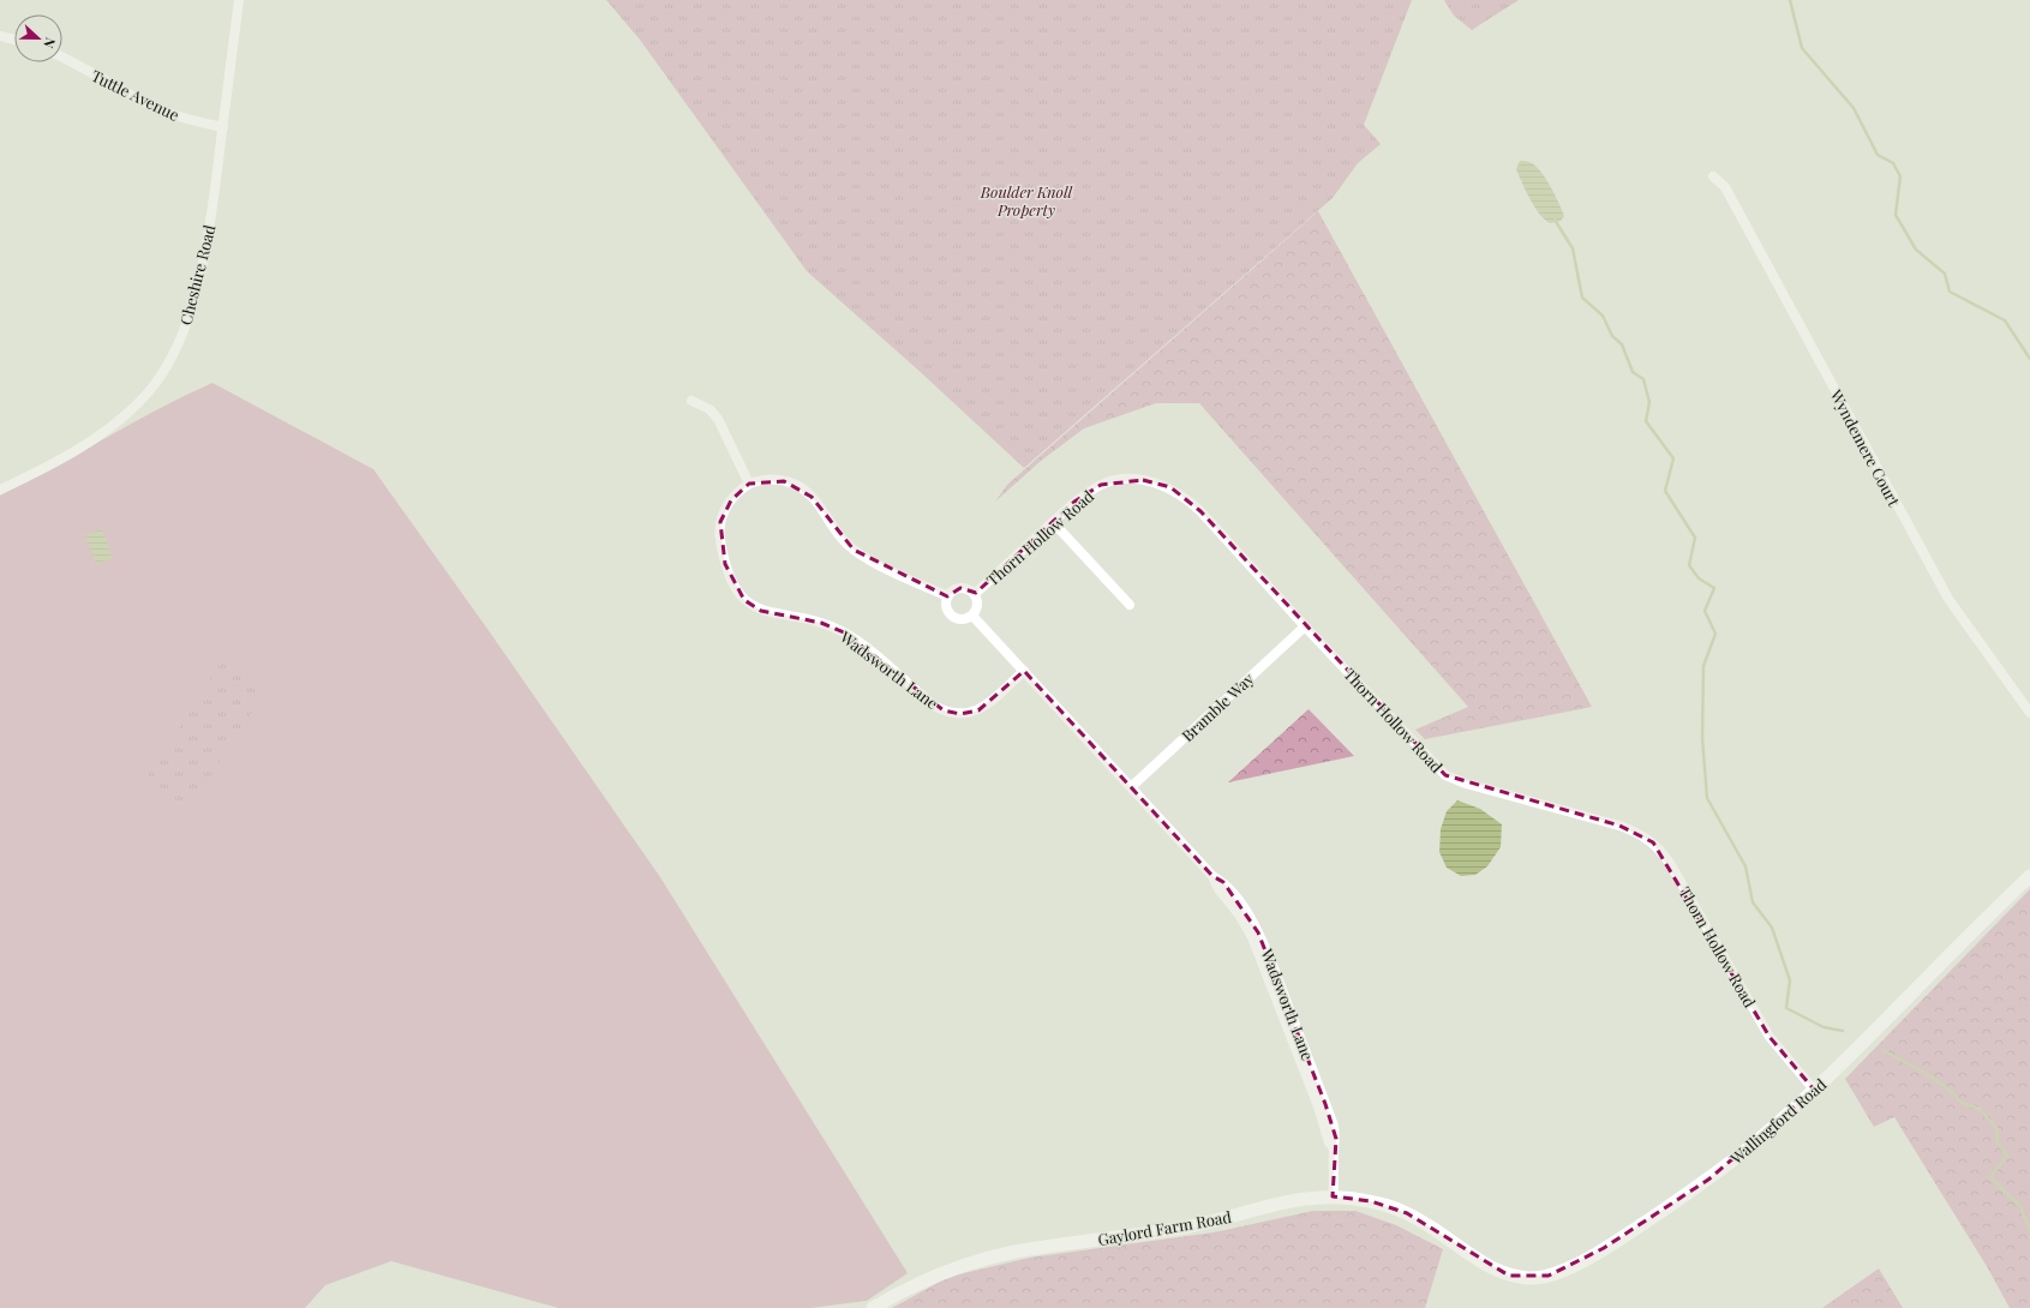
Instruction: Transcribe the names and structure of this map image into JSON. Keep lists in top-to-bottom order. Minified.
{"streets":{"street":["Tuttle Avenue","Cheshire Road","Wyndemere Court","Thorn Hollow Road","Wadsworth Lane","Bramble Way","Wallingford Road","Gaylord Farm Road"]},"crossings":[["Tuttle Avenue","Cheshire Road"],["Thorn Hollow Road","Wadsworth Lane"],["Thorn Hollow Road","Bramble Way"],["Thorn Hollow Road","Wallingford Road"],["Wadsworth Lane","Bramble Way"],["Wadsworth Lane","Gaylord Farm Road"],["Wallingford Road","Gaylord Farm Road"]],"parks":["Boulder Knoll Property"],"north":"right"}
